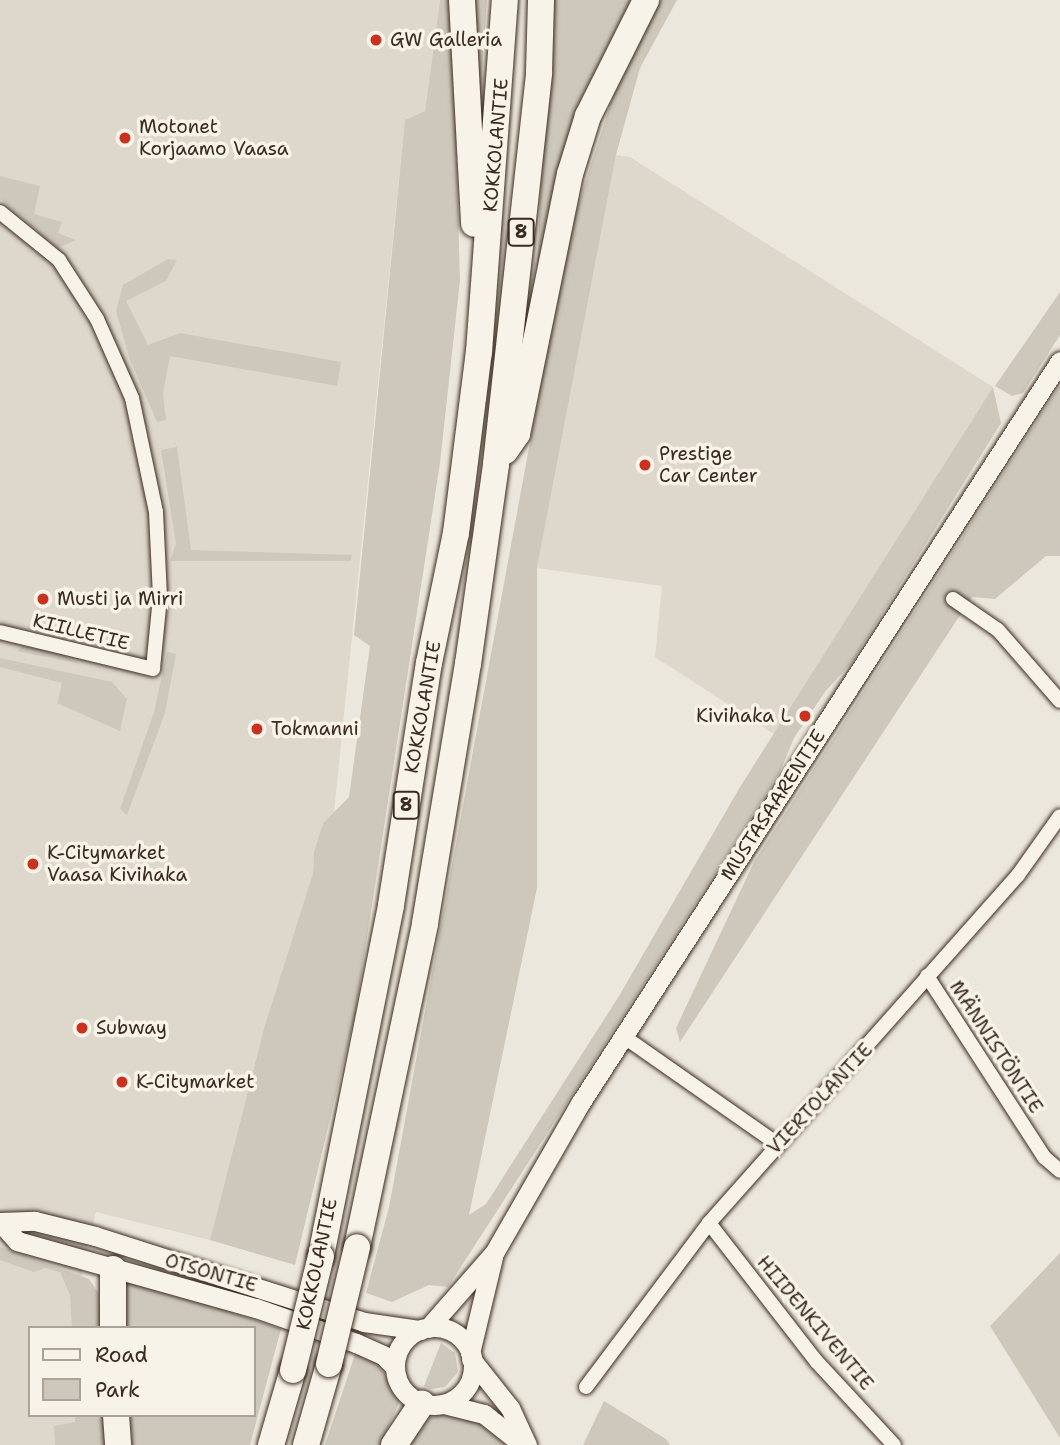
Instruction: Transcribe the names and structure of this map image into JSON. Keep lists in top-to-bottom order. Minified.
{"streets":{"highway":["KOKKOLANTIE","8"],"main road":["MUSTASAARENTIE","OTSONTIE"],"street":["KIILLETIE","MÄNNISTÖNTIE","VIERTOLANTIE","HIIDENKIVENTIE"]},"crossings":[["MUSTASAARENTIE","OTSONTIE"],["MÄNNISTÖNTIE","VIERTOLANTIE"],["VIERTOLANTIE","HIIDENKIVENTIE"]],"places":["GW Galleria","Motonet Korjaamo Vaasa","Prestige Car Center","Musti ja Mirri","Kivihaka L","Tokmanni","K-Citymarket Vaasa Kivihaka","Subway","K-Citymarket"],"legend":["Road","Park"]}
